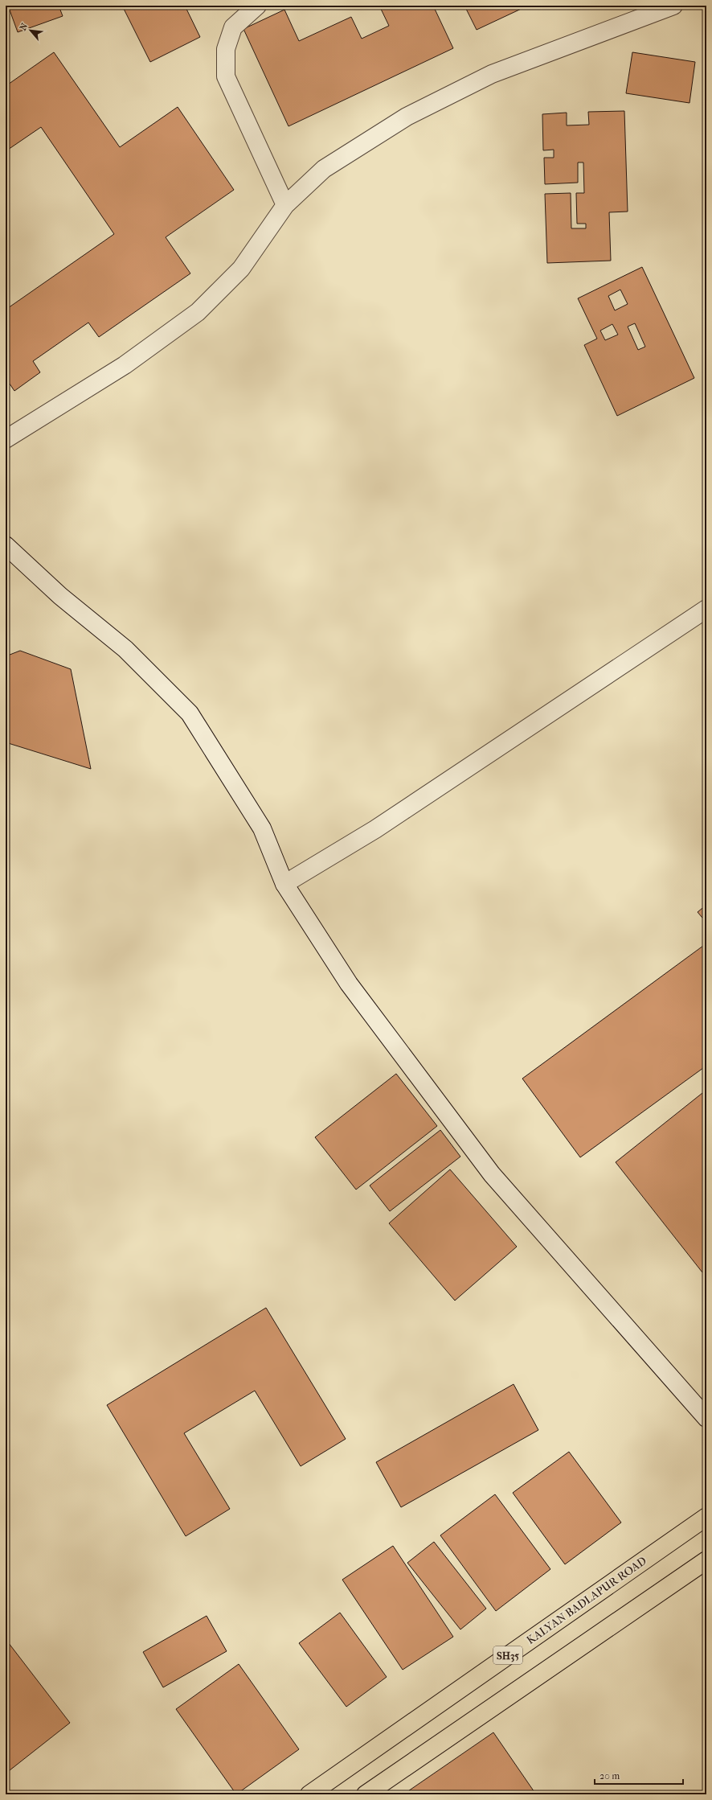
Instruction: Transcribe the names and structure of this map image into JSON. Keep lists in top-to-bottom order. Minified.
{"streets":{"main road":["KALYAN BADLAPUR ROAD","SH35"]},"scale_bar":"20 m","north":"top left"}
